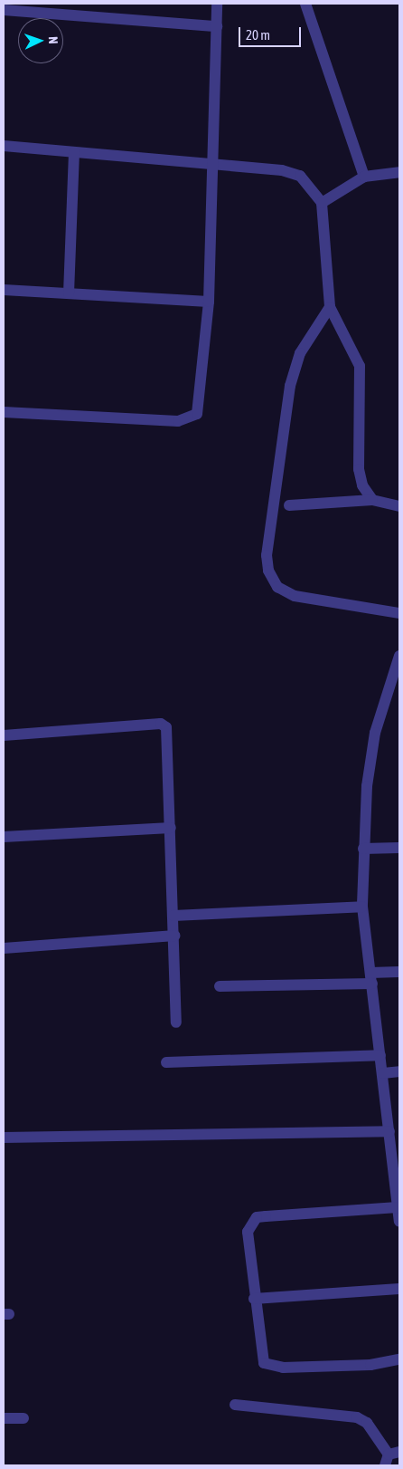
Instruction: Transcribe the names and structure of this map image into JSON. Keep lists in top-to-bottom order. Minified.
{"scale_bar":"20 m","north":"right"}
